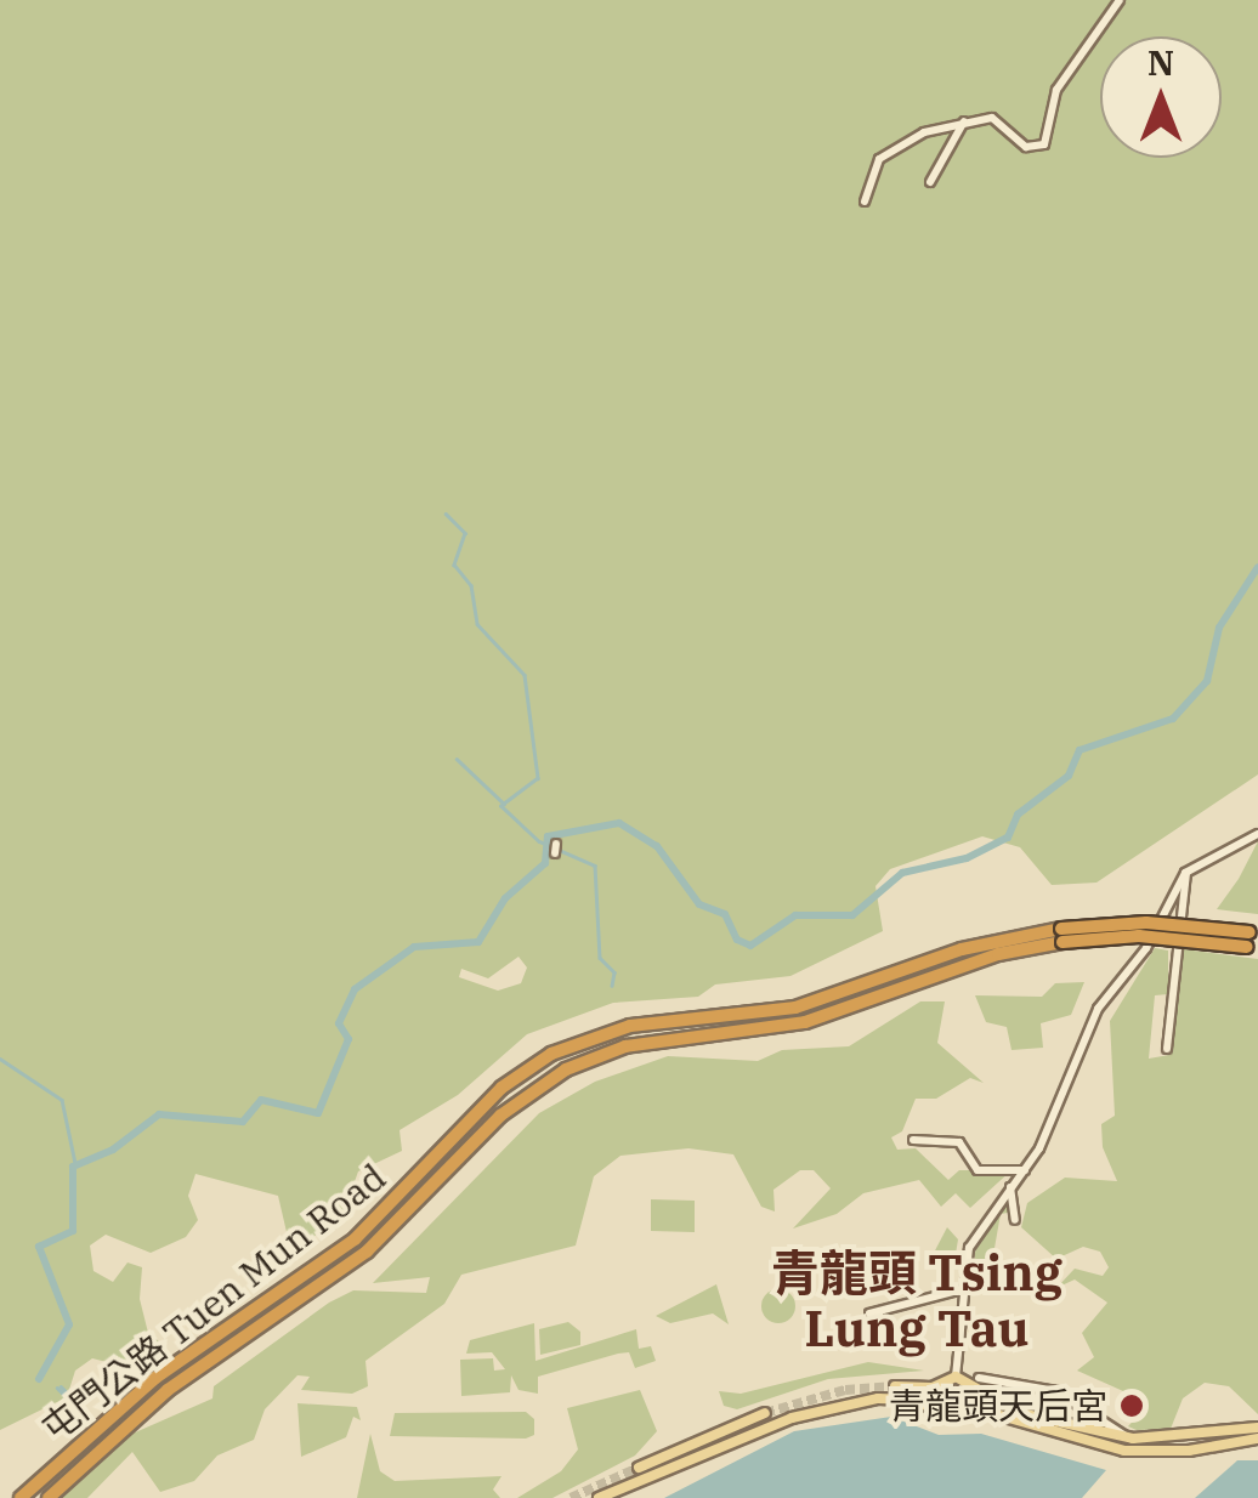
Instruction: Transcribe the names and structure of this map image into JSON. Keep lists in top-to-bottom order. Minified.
{"streets":{"highway":["屯門公路 Tuen Mun Road"]},"districts":["青龍頭 Tsing Lung Tau"],"places":["青龍頭天后宮"],"north":"top"}
